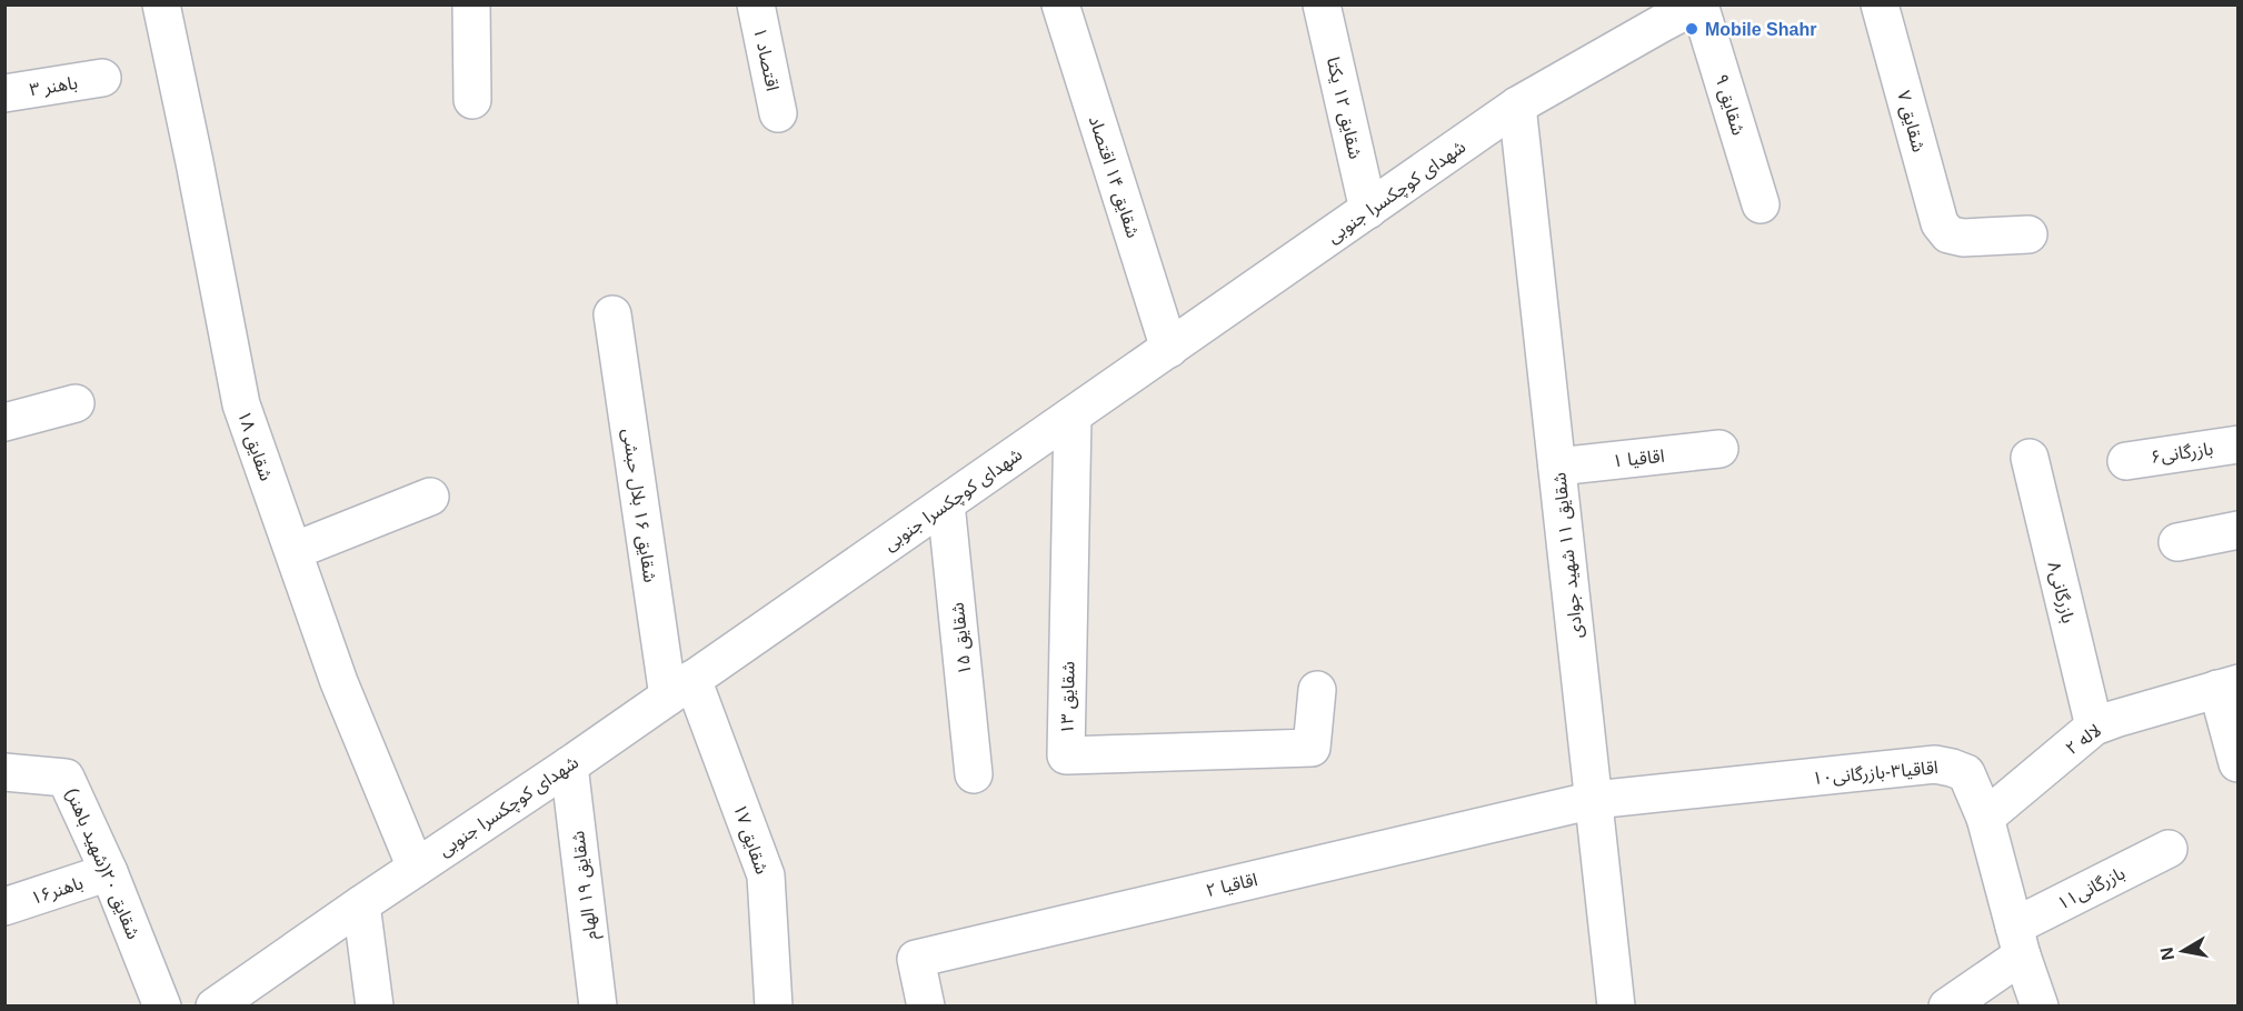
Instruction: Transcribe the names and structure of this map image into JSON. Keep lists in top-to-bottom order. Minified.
{"streets":{"street":["اقتصاد ۱","باهنر ۳","شقایق ۹","شقایق ۱۲ یکتا","شقایق ۷","شقایق ۱۴ اقتصاد","شهدای کوچکسرا جنوبی","شقایق ۱۸","بازرگانی۶","اقاقیا ۱","شقایق ۱۶ بلال حبشی","شقایق ۱۱ شهید جوادی","بازرگانی۸","شقایق ۱۵","شقایق ۱۳","لاله ۲","اقاقیا۳-بازرگانی۱۰","شقایق ۱۷","شقایق ۲۰(شهید باهنر)","اقاقیا ۲","شقایق ۱۹ الهام","بازرگانی۱۱","باهنر۱۶"]},"crossings":[["شقایق ۹","شهدای کوچکسرا جنوبی"],["شقایق ۱۲ یکتا","شهدای کوچکسرا جنوبی"],["شقایق ۱۴ اقتصاد","شهدای کوچکسرا جنوبی"],["شهدای کوچکسرا جنوبی","شقایق ۱۸"],["شهدای کوچکسرا جنوبی","شقایق ۱۶ بلال حبشی"],["شهدای کوچکسرا جنوبی","شقایق ۱۱ شهید جوادی"],["شهدای کوچکسرا جنوبی","شقایق ۱۵"],["شهدای کوچکسرا جنوبی","شقایق ۱۳"],["شهدای کوچکسرا جنوبی","شقایق ۱۷"],["شهدای کوچکسرا جنوبی","شقایق ۱۹ الهام"],["اقاقیا ۱","شقایق ۱۱ شهید جوادی"],["شقایق ۱۶ بلال حبشی","شقایق ۱۷"],["شقایق ۱۱ شهید جوادی","اقاقیا۳-بازرگانی۱۰"],["شقایق ۱۱ شهید جوادی","اقاقیا ۲"],["بازرگانی۸","لاله ۲"],["لاله ۲","اقاقیا۳-بازرگانی۱۰"],["اقاقیا۳-بازرگانی۱۰","اقاقیا ۲"],["اقاقیا۳-بازرگانی۱۰","بازرگانی۱۱"],["شقایق ۲۰(شهید باهنر)","باهنر۱۶"]],"places":["Mobile Shahr"],"north":"left"}
